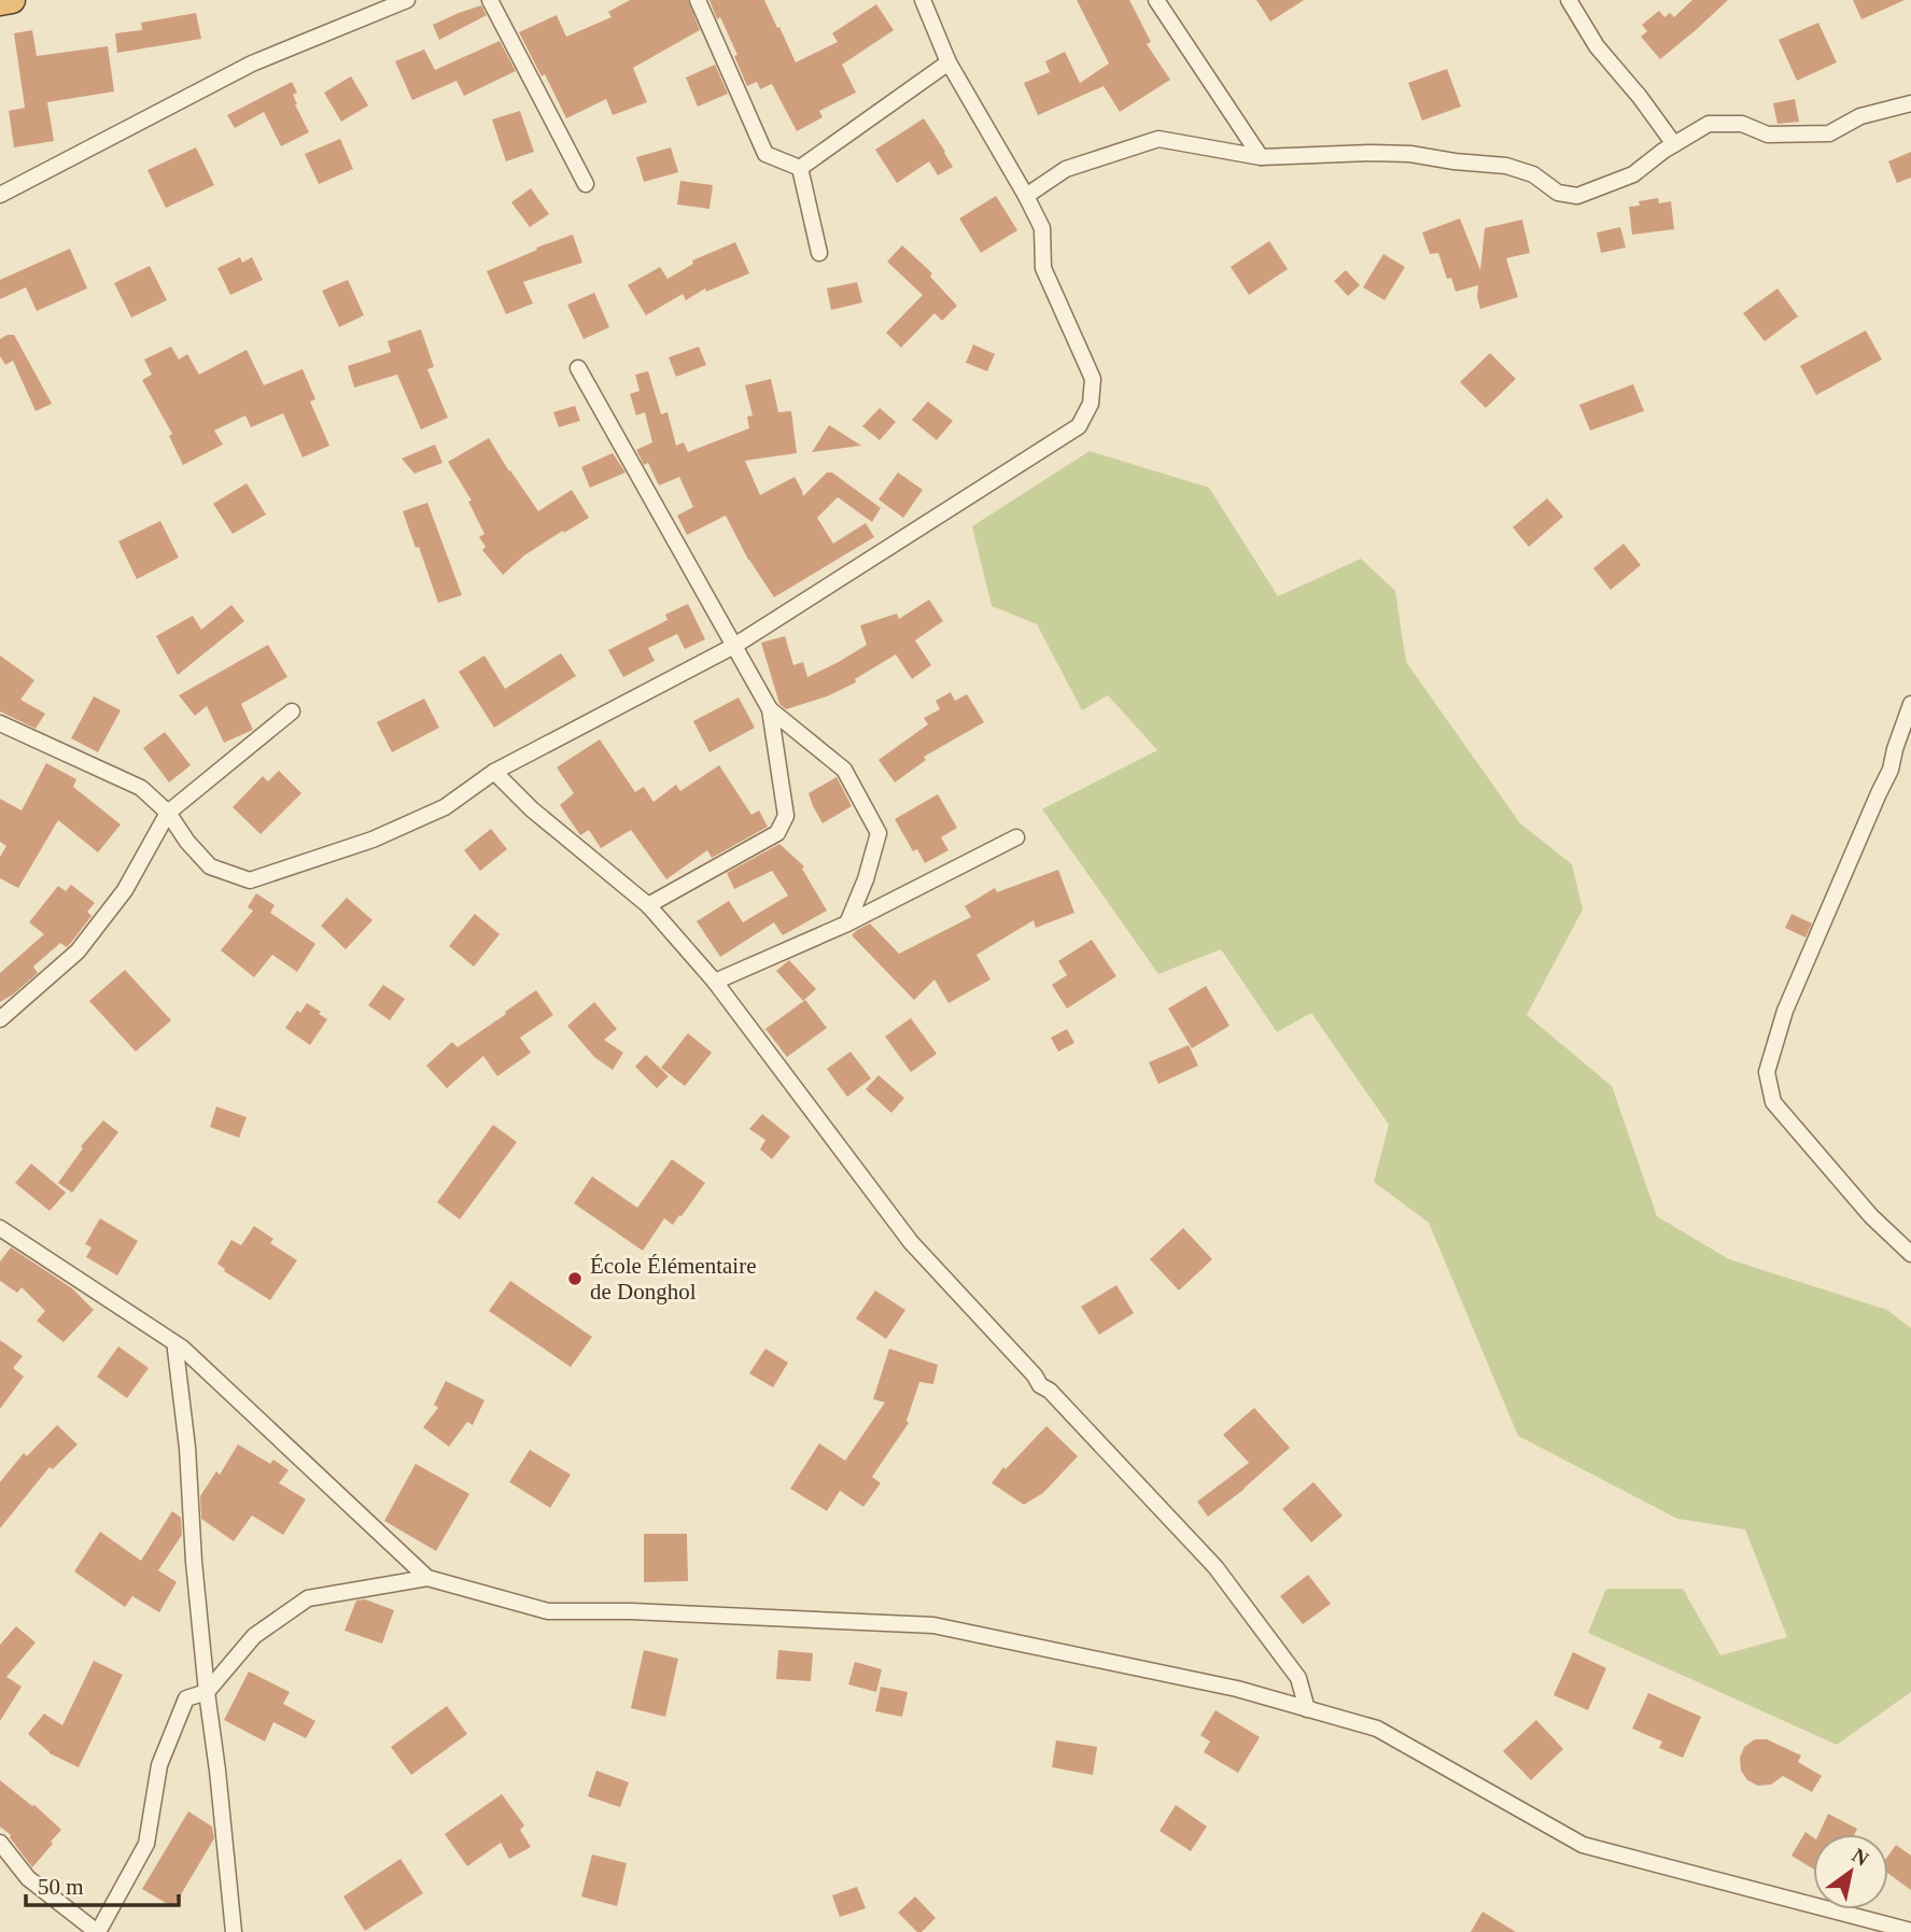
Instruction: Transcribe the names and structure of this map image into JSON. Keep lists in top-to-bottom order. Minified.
{"places":["École Élémentaire de Donghol"],"scale_bar":"50 m","north":"top right"}
